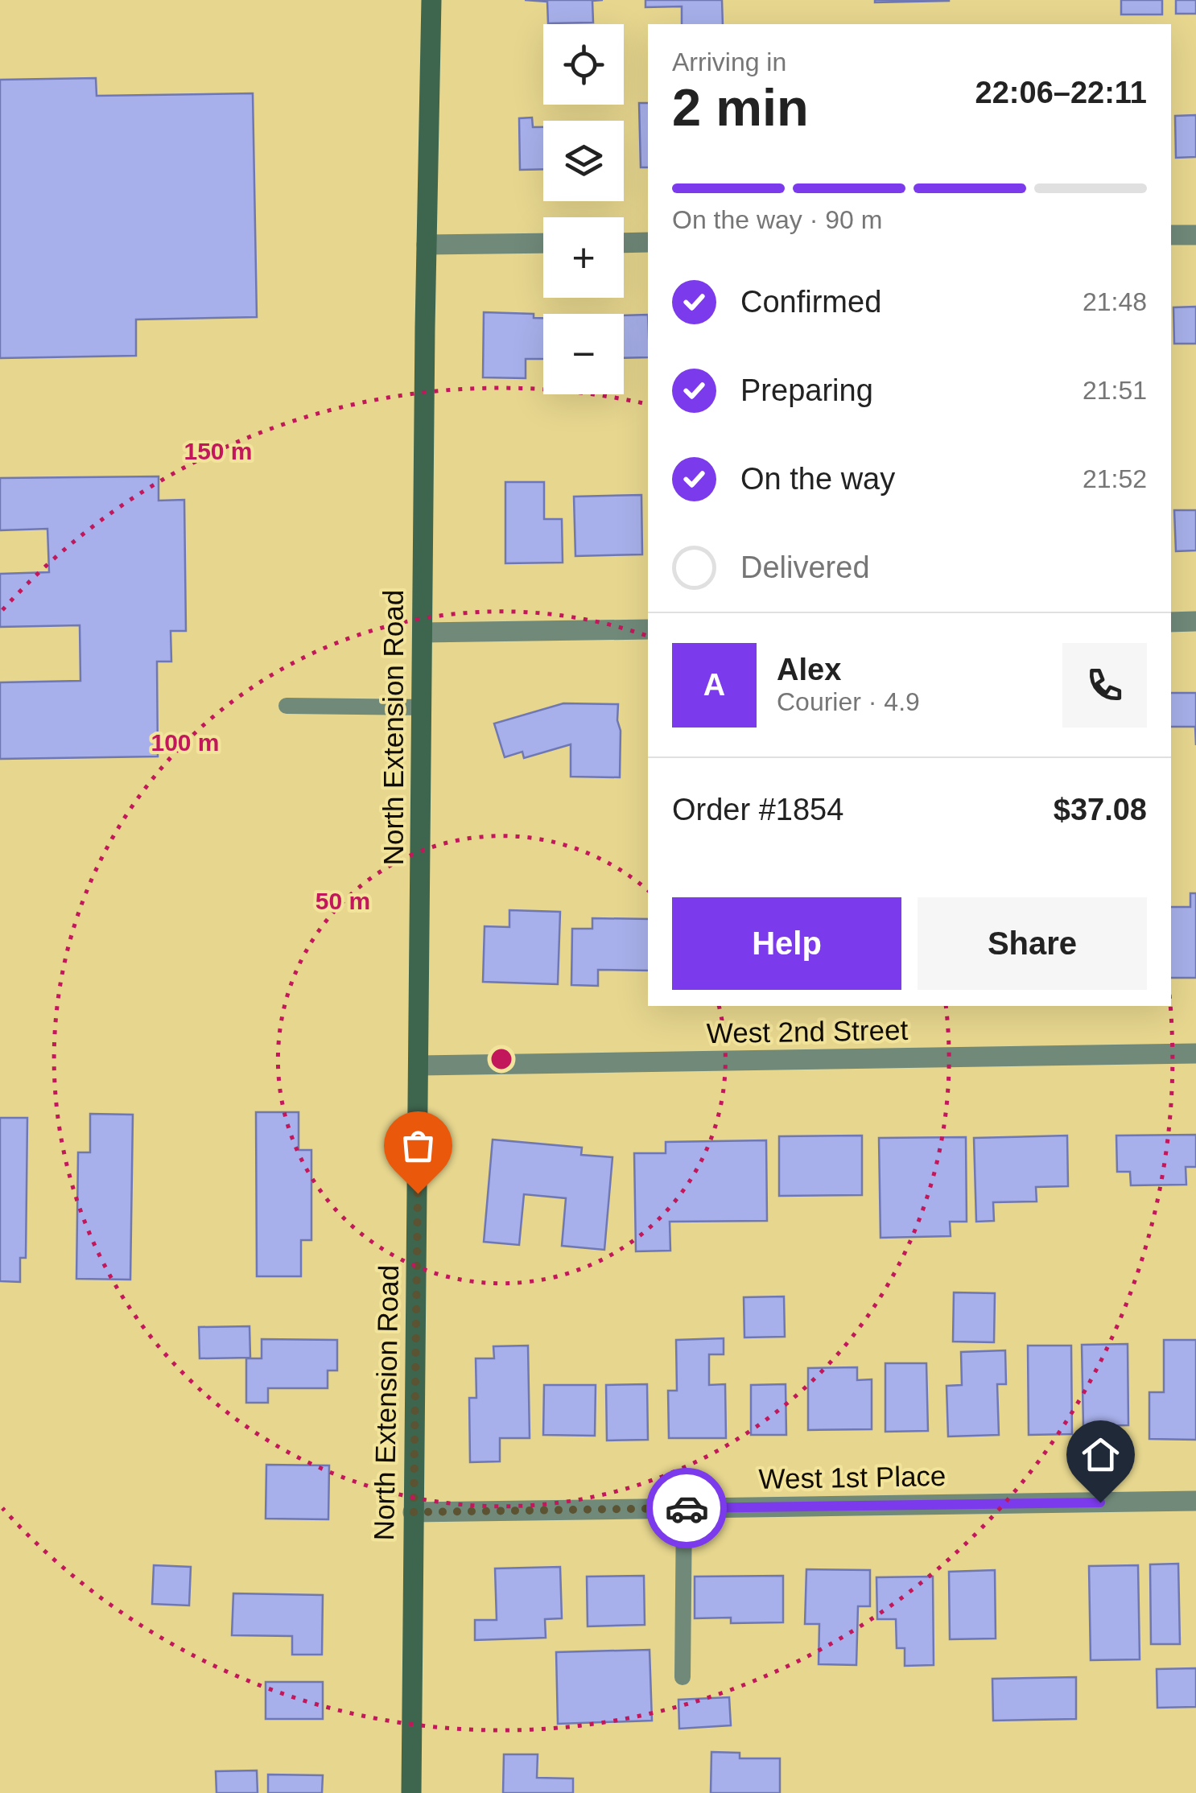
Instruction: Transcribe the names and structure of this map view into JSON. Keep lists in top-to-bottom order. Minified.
{"streets":{"street":["North Extension Road","West 2nd Street","West 1st Place"]},"crossings":[["North Extension Road","West 2nd Street"],["North Extension Road","West 1st Place"]],"page":{"map_buttons":["+","−"],"heading":["2 min","Arriving in","22:06–22:11"],"panel":["Alex","Courier · 4.9","Order #1854","$37.08"],"bar":"On the way · 90 m","list":[["Confirmed","21:48"],["Preparing","21:51"],["On the way","21:52"],"Delivered"],"round":"A","buttons":["Help","Share"]},"rings":["150 m","100 m","50 m"]}
